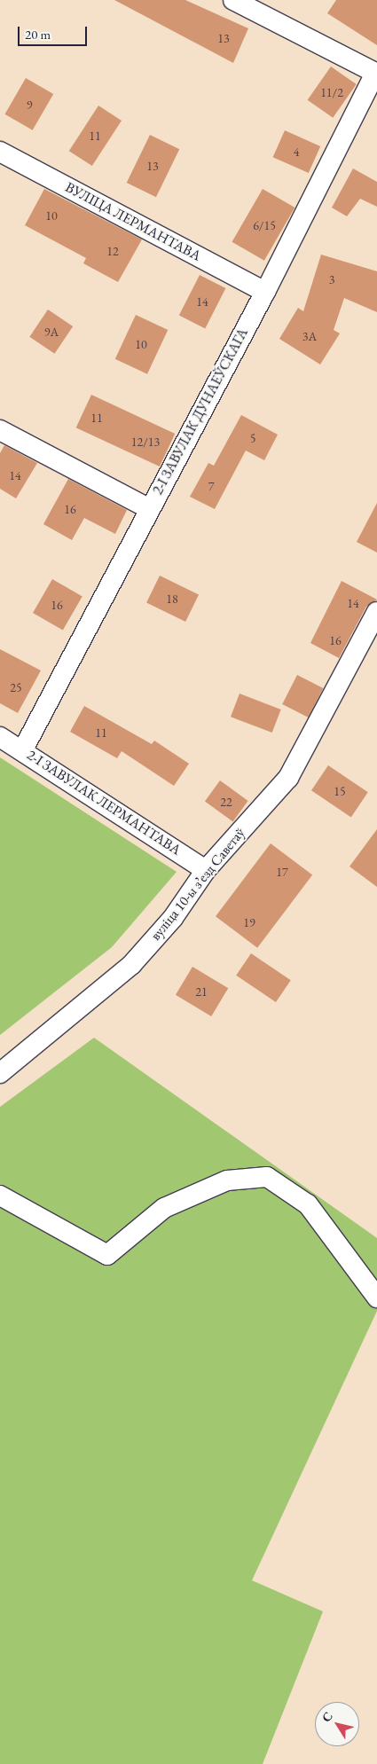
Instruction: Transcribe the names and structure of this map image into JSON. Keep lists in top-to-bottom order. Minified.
{"streets":{"street":["ВУЛІЦА ЛЕРМАНТАВА","2-І ЗАВУЛАК ДУНАЕЎСКАГА","2-І ЗАВУЛАК ЛЕРМАНТАВА","вуліца 10-ы зʼезд Саветаў"]},"crossings":[["ВУЛІЦА ЛЕРМАНТАВА","2-І ЗАВУЛАК ДУНАЕЎСКАГА"],["2-І ЗАВУЛАК ДУНАЕЎСКАГА","2-І ЗАВУЛАК ЛЕРМАНТАВА"],["2-І ЗАВУЛАК ЛЕРМАНТАВА","вуліца 10-ы зʼезд Саветаў"]],"house_numbers":["13","11/2","9","11","4","13","10","6/15","12","3","14","9А","3А","10","11","5","12/13","14","7","16","18","14","16","16","25","11","15","22","17","19","21"],"scale_bar":"20 m","north":"top left"}
